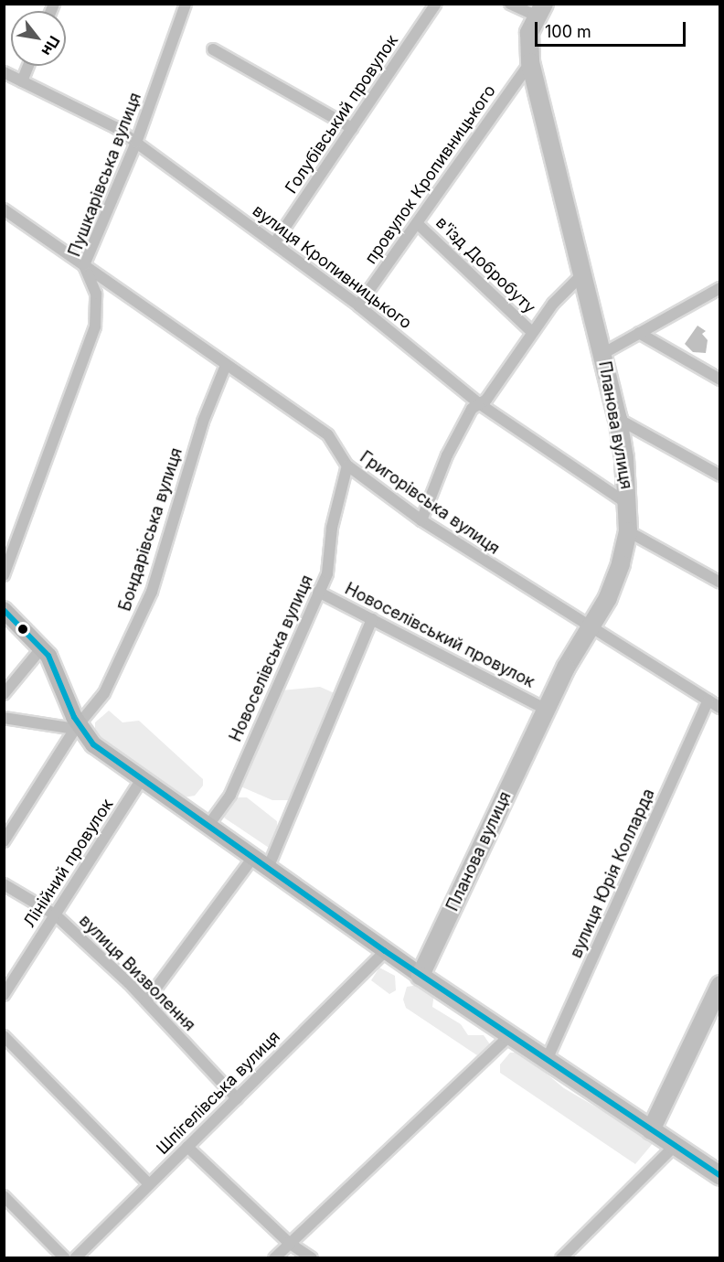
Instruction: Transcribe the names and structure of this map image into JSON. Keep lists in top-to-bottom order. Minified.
{"streets":{"main road":["Планова вулиця"],"street":["Голубівський провулок","Пушкарівська вулиця","провулок Кропивницького","в'їзд Добробуту","вулиця Кропивницького","Григорівська вулиця","Бондарівська вулиця","Новоселівський провулок","Новоселівська вулиця","Лінійний провулок","вулиця Юрія Колларда","вулиця Визволення","Шпігелівська вулиця"]},"crossings":[["Голубівський провулок","вулиця Кропивницького"],["Пушкарівська вулиця","вулиця Кропивницького"],["Пушкарівська вулиця","Григорівська вулиця"],["провулок Кропивницького","в'їзд Добробуту"],["провулок Кропивницького","вулиця Кропивницького"],["провулок Кропивницького","Планова вулиця"],["вулиця Кропивницького","Планова вулиця"],["Планова вулиця","Григорівська вулиця"],["Планова вулиця","Новоселівський провулок"],["Григорівська вулиця","Бондарівська вулиця"],["Григорівська вулиця","Новоселівська вулиця"],["Григорівська вулиця","вулиця Юрія Колларда"],["Новоселівський провулок","Новоселівська вулиця"],["Лінійний провулок","вулиця Визволення"],["вулиця Визволення","Шпігелівська вулиця"]],"scale_bar":"100 m","north":"bottom right"}
